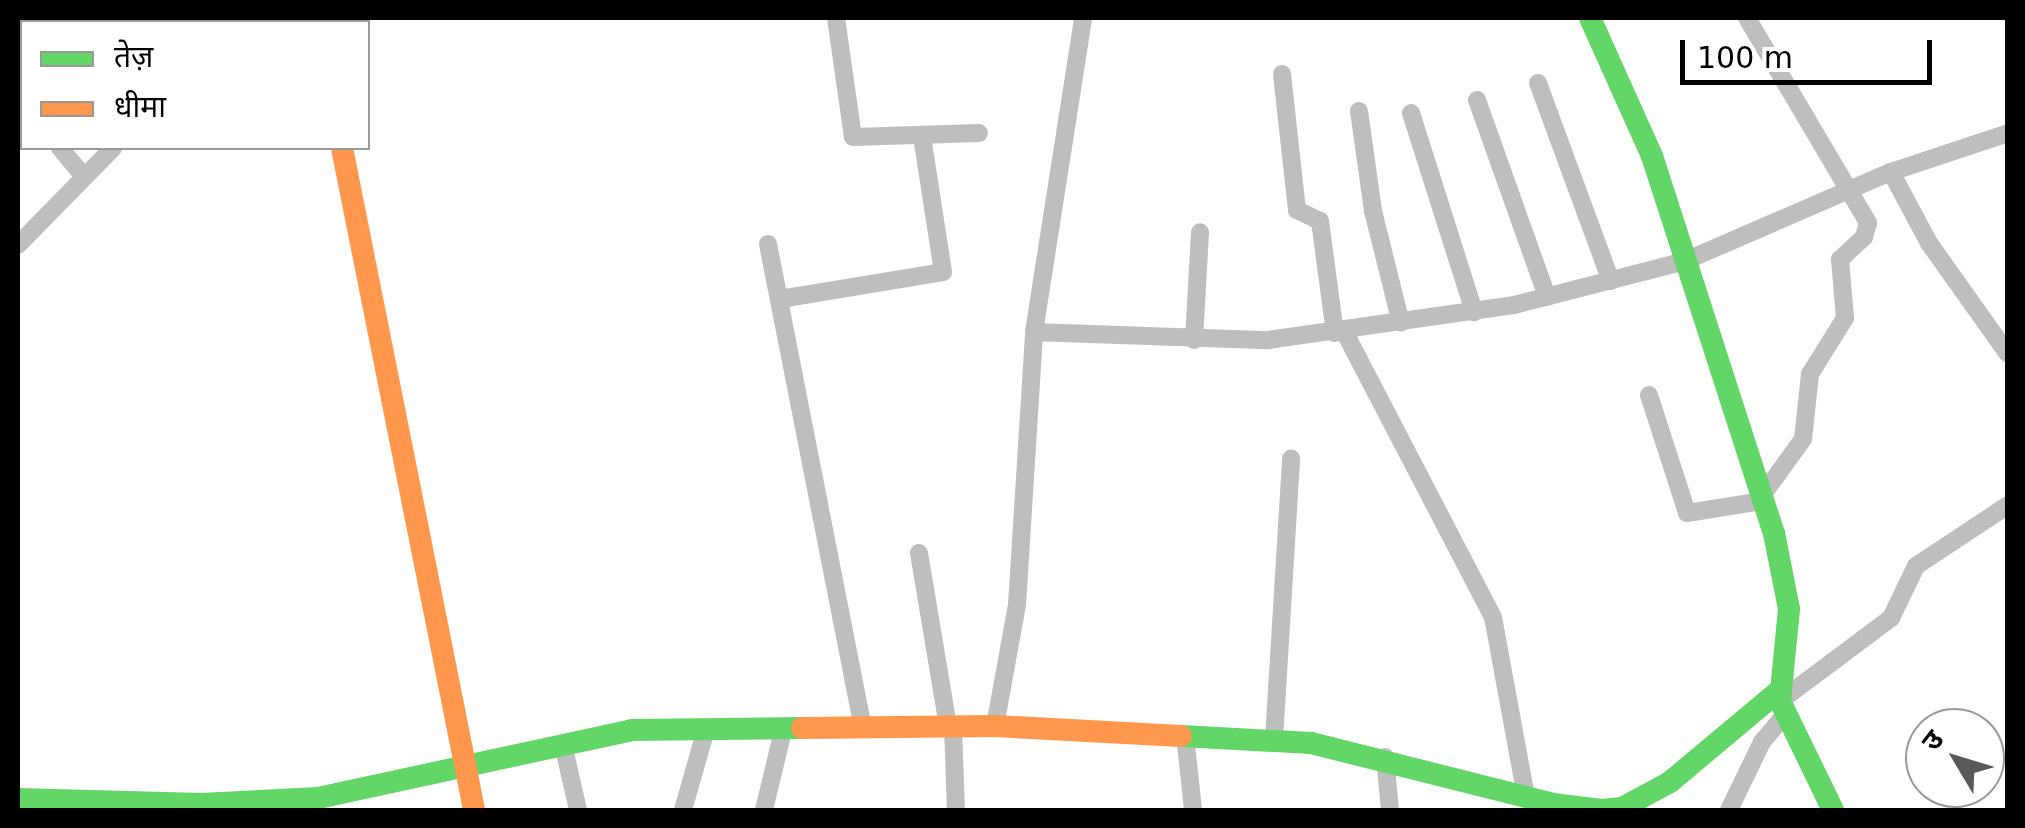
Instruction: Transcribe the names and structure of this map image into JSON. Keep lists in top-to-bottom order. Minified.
{"legend":["तेज़","धीमा"],"scale_bar":"100 m","north":"top left"}
